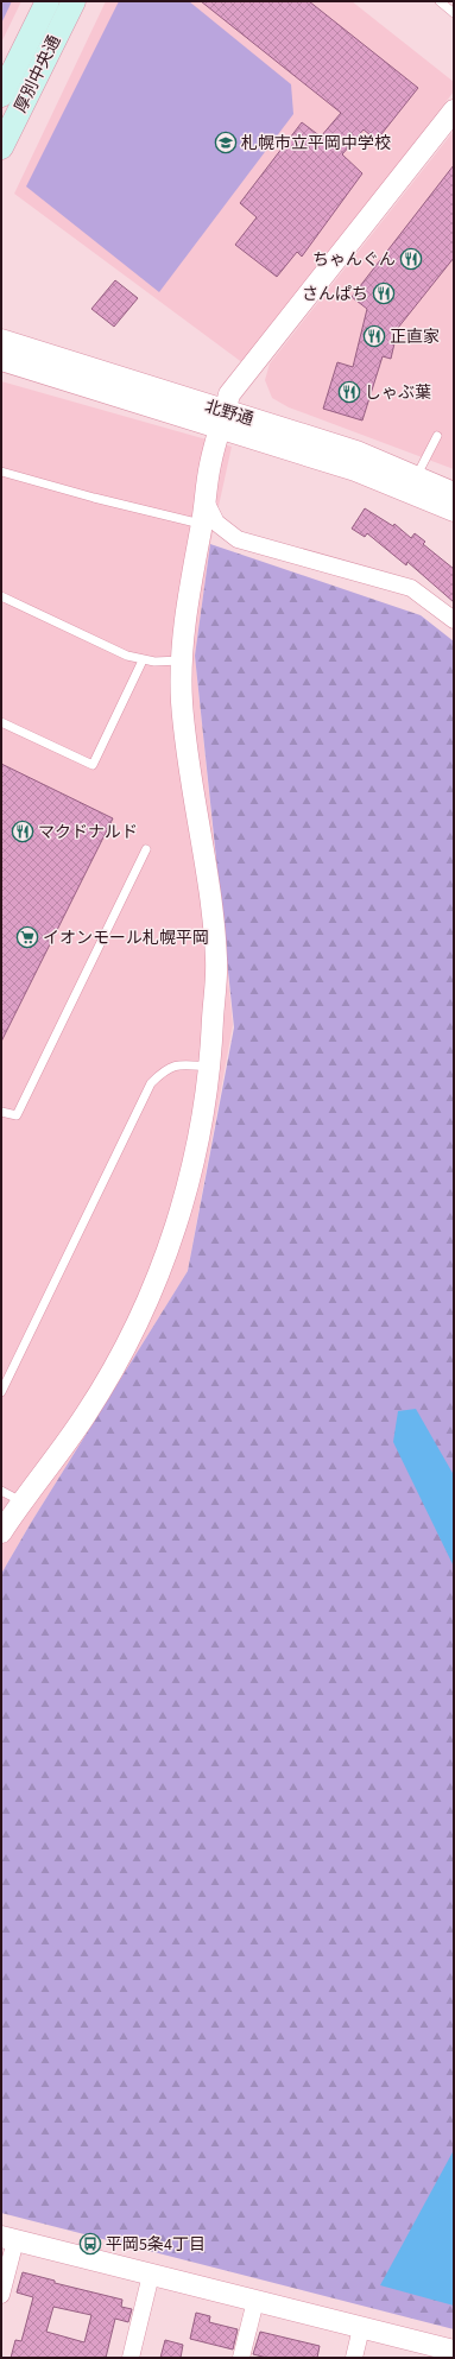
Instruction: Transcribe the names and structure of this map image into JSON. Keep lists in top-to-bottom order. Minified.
{"streets":{"main road":["厚別中央通"],"street":["北野通"]},"places":{"school or university":["札幌市立平岡中学校"],"restaurant":["ちゃんぐん","さんぱち","正直家","しゃぶ葉","マクドナルド"],"supermarket":["イオンモール札幌平岡"],"bus stop":["平岡5条4丁目"]}}
